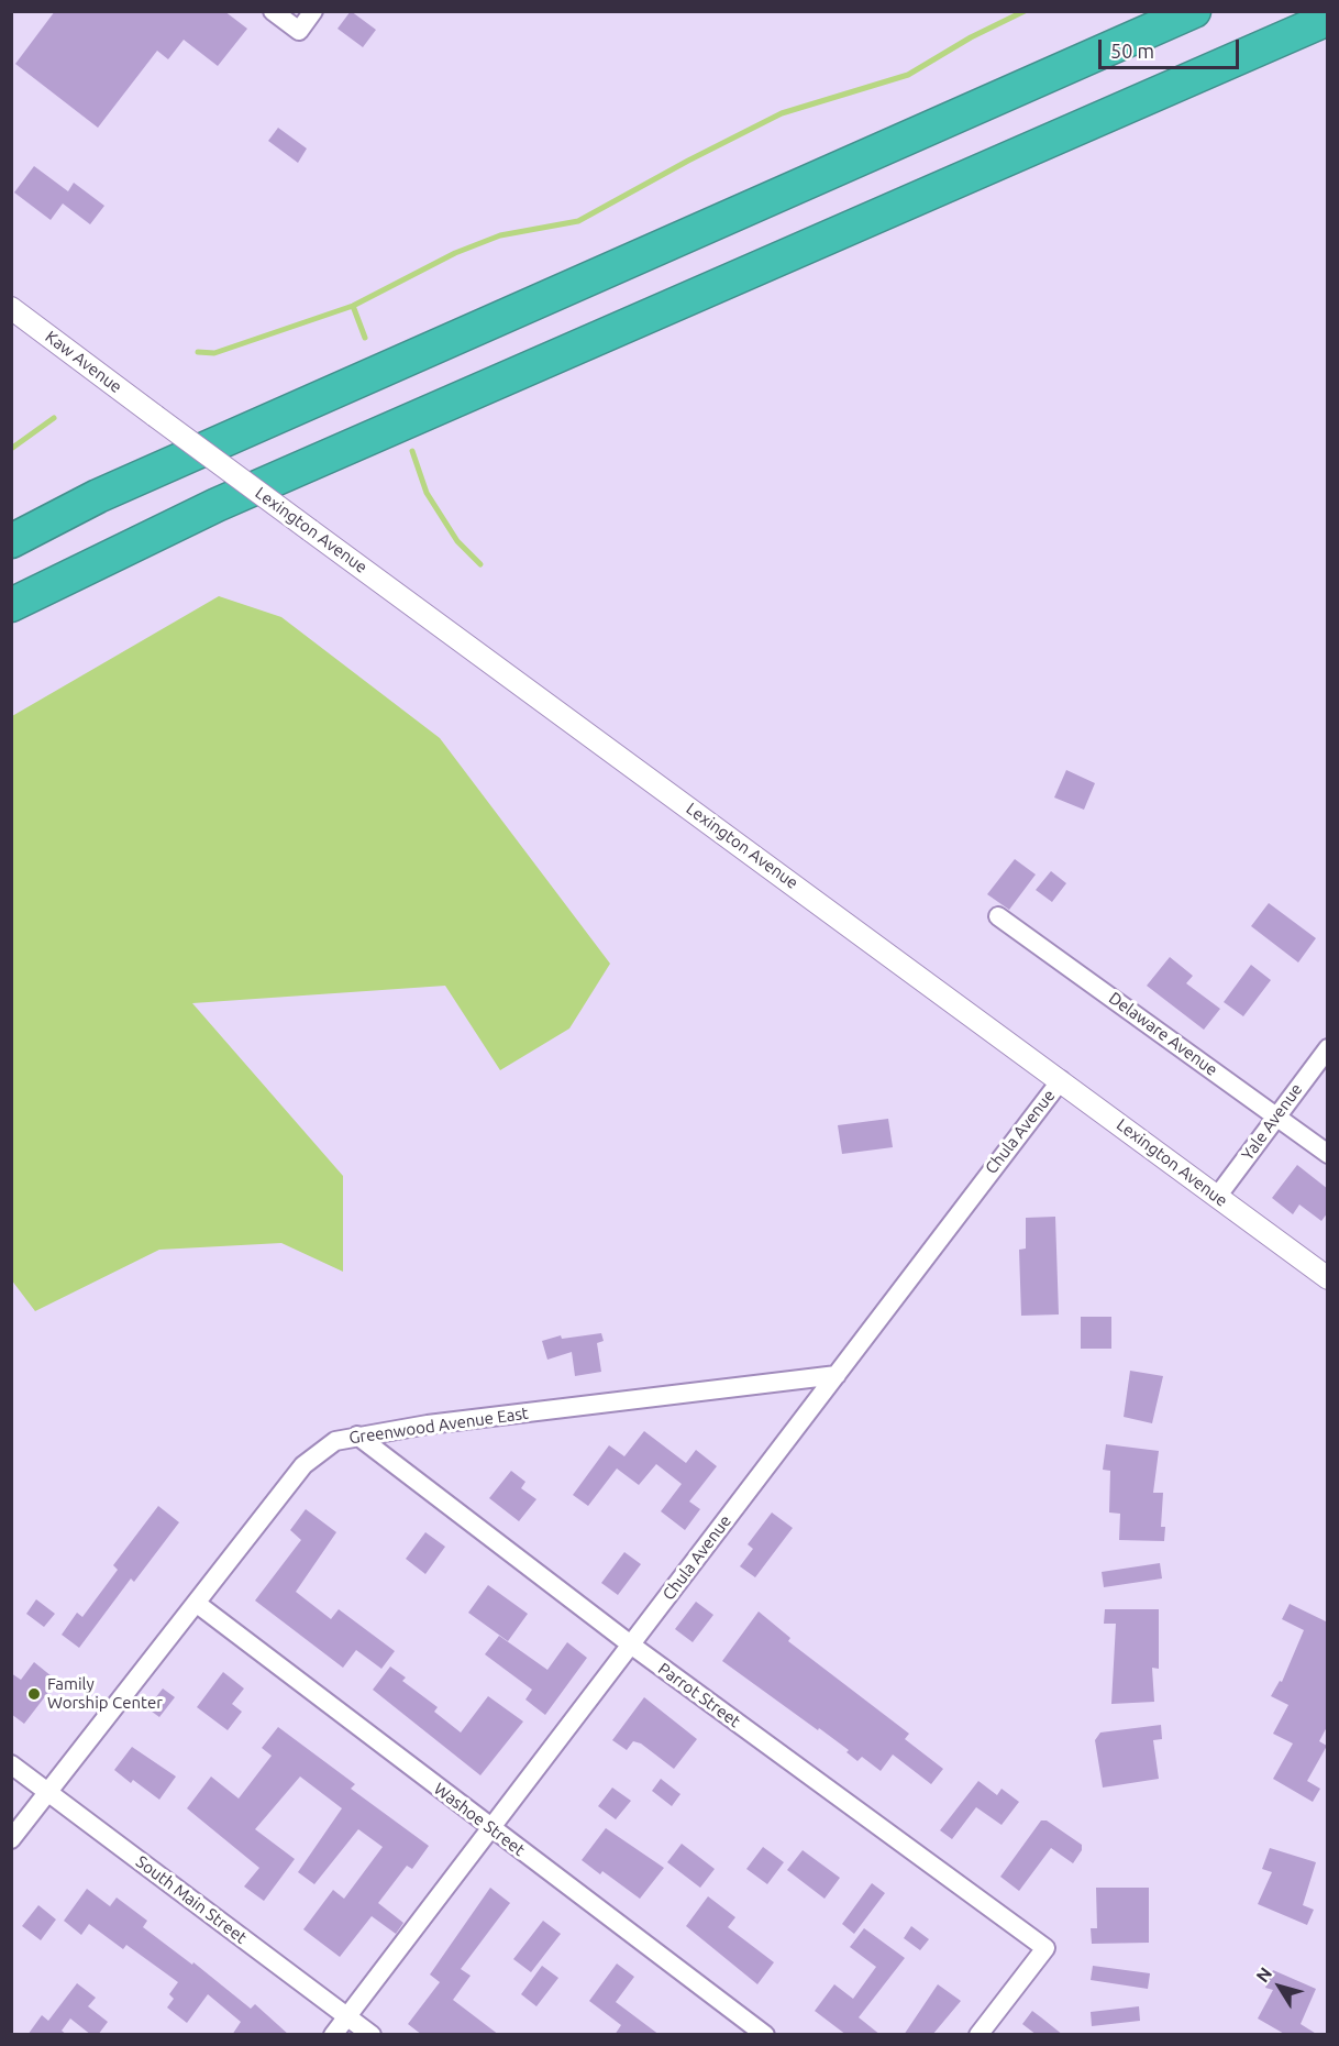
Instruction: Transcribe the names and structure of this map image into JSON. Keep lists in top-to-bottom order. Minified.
{"streets":{"street":["Kaw Avenue","Lexington Avenue","Delaware Avenue","Yale Avenue","Chula Avenue","Greenwood Avenue East","Parrot Street","Washoe Street","South Main Street"]},"crossings":[["Kaw Avenue","Lexington Avenue"],["Lexington Avenue","Yale Avenue"],["Lexington Avenue","Chula Avenue"],["Delaware Avenue","Yale Avenue"],["Chula Avenue","Greenwood Avenue East"],["Chula Avenue","Parrot Street"],["Chula Avenue","Washoe Street"],["Chula Avenue","South Main Street"],["Greenwood Avenue East","Parrot Street"],["Greenwood Avenue East","Washoe Street"],["Greenwood Avenue East","South Main Street"]],"places":["Family Worship Center"],"scale_bar":"50 m","north":"top left"}
